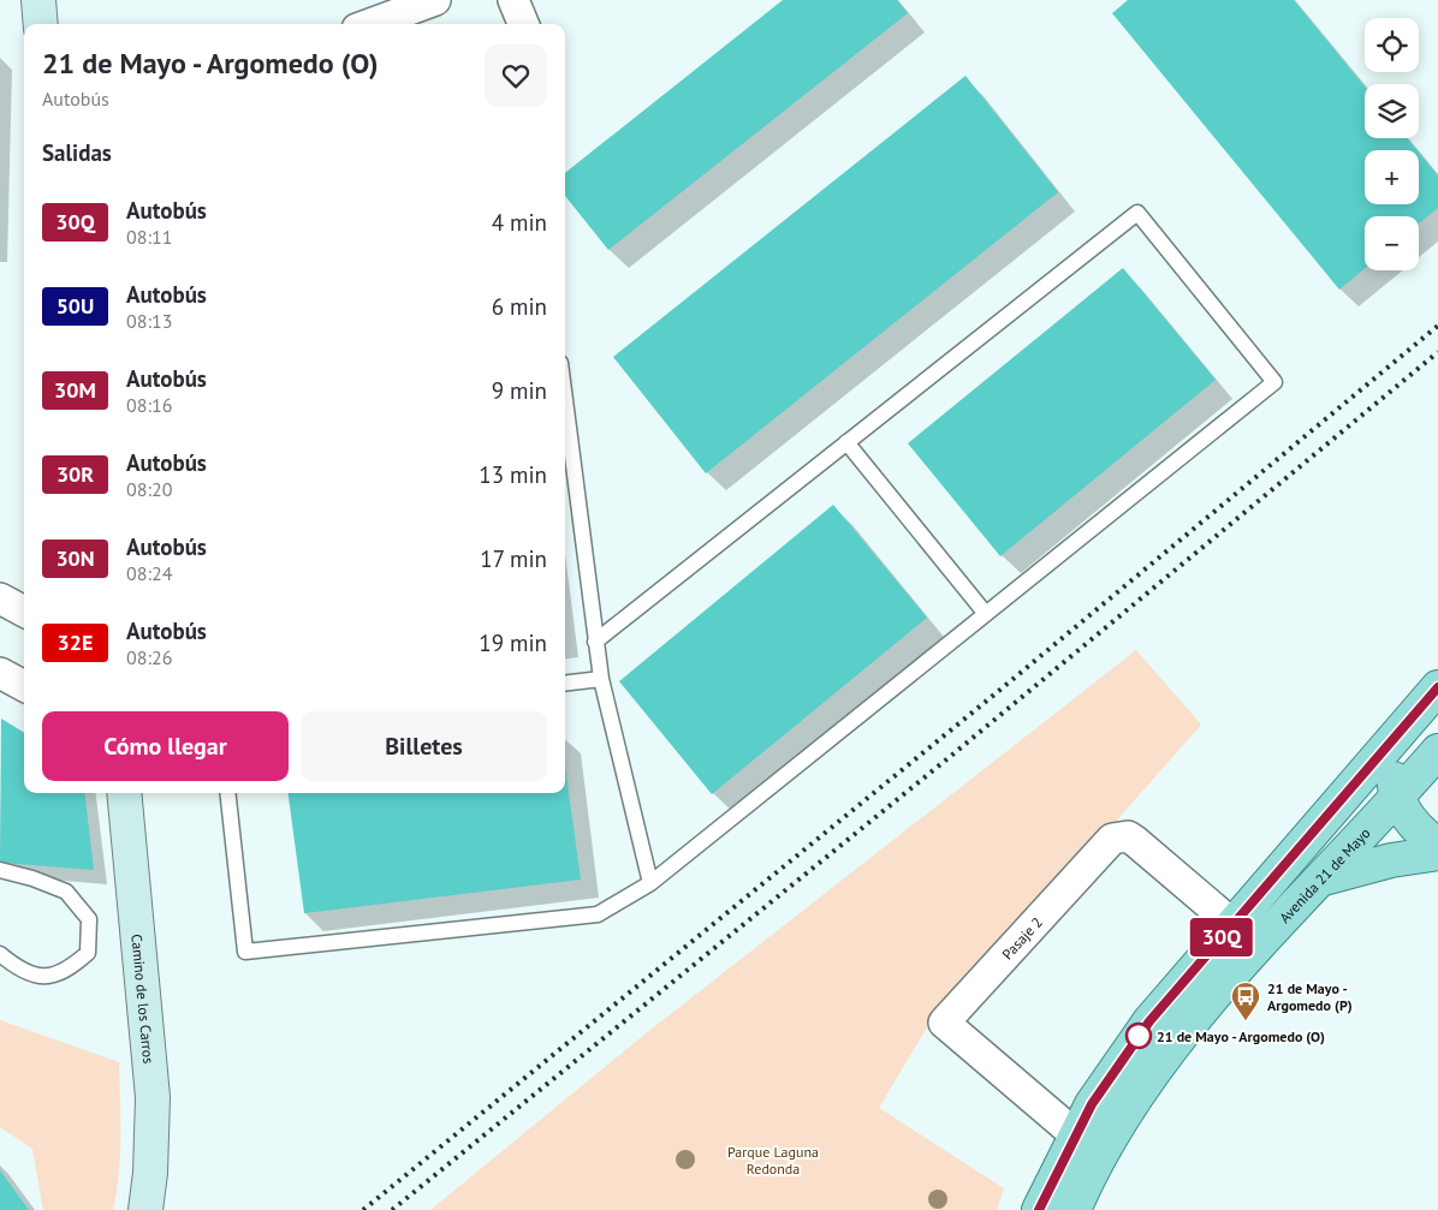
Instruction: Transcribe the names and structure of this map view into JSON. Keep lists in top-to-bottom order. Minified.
{"streets":{"main road":["Avenida 21 de Mayo","Camino de los Carros"],"street":["Pasaje 2"]},"parks":["Parque Laguna Redonda"],"places":{"bus stop":["21 de Mayo - Argomedo (P)"],"other":["21 de Mayo - Argomedo (O)"]},"lines":["bus line 30Q"],"page":{"on_map":"30Q","map_buttons":["+","−"],"heading":[["21 de Mayo - Argomedo (O)","Autobús"],"Salidas"],"list":[{"mark":"30Q","name":"Autobús","note":"08:11","value":"4 min"},{"mark":"50U","name":"Autobús","note":"08:13","value":"6 min"},{"mark":"30M","name":"Autobús","note":"08:16","value":"9 min"},{"mark":"30R","name":"Autobús","note":"08:20","value":"13 min"},{"mark":"30N","name":"Autobús","note":"08:24","value":"17 min"},{"mark":"32E","name":"Autobús","note":"08:26","value":"19 min"}],"buttons":["Cómo llegar","Billetes"]}}
